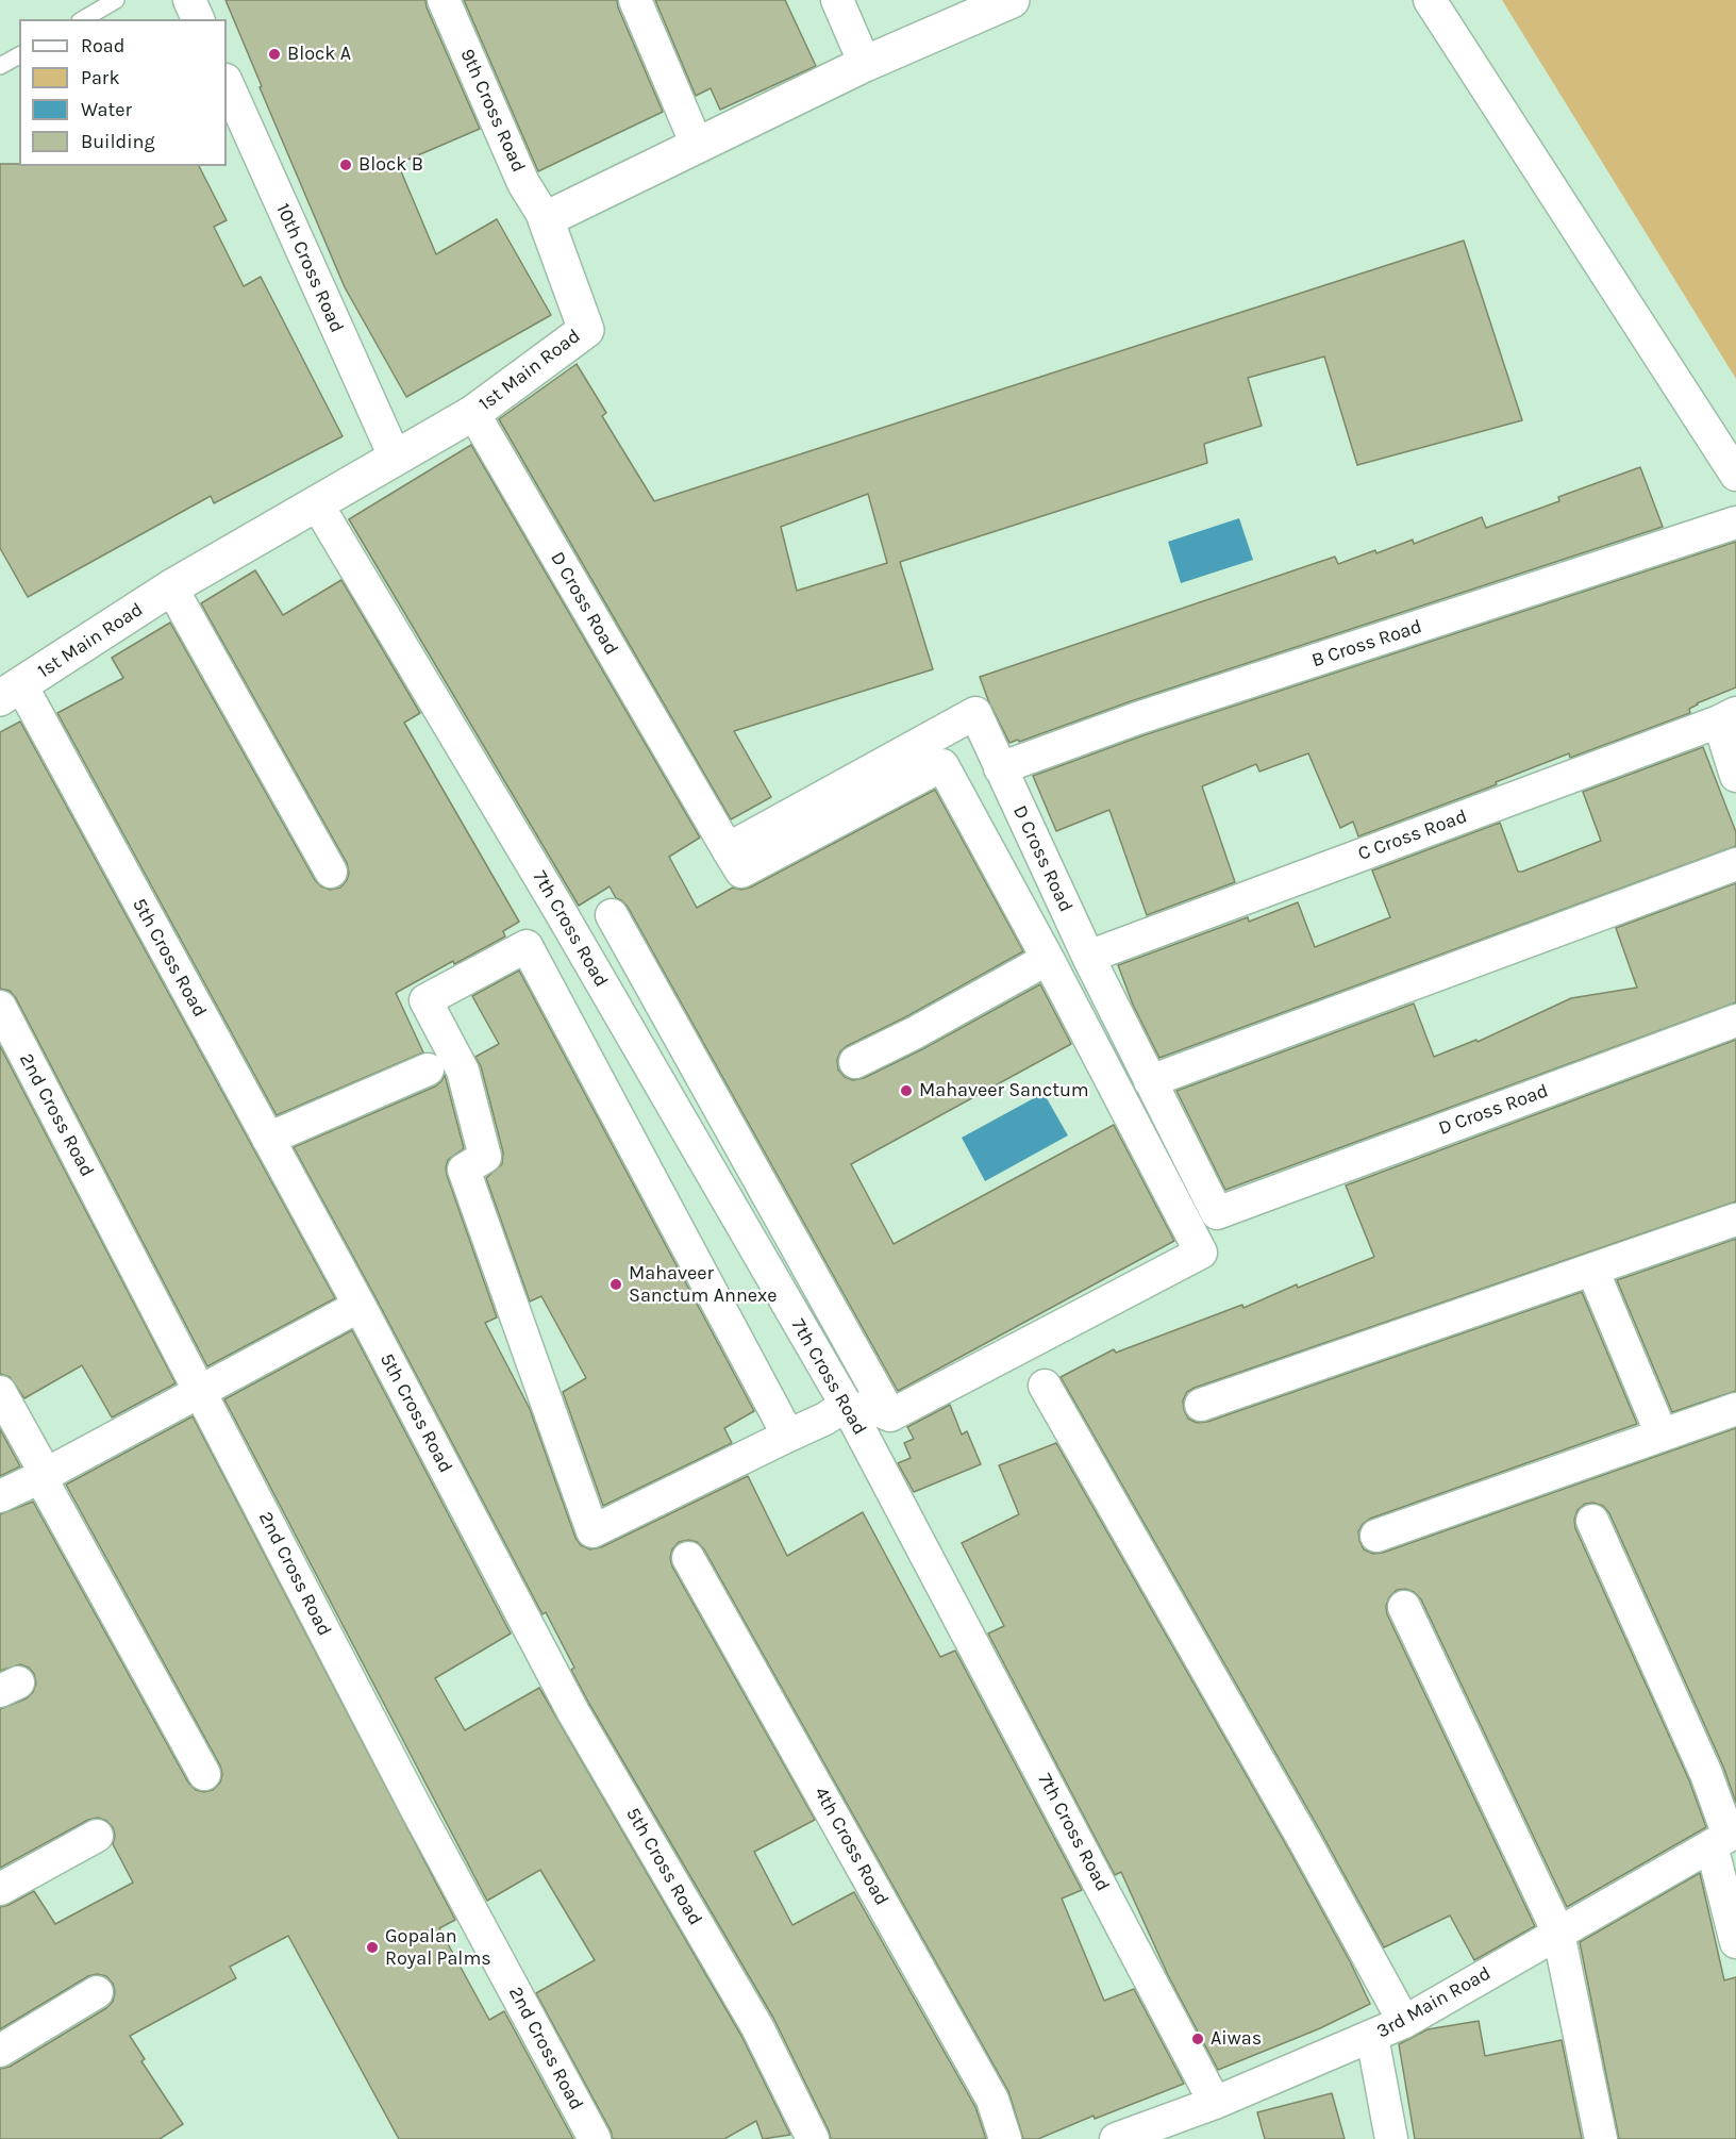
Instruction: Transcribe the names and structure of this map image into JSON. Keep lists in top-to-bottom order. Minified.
{"streets":{"street":["9th Cross Road","10th Cross Road","1st Main Road","D Cross Road","B Cross Road","C Cross Road","7th Cross Road","5th Cross Road","2nd Cross Road","4th Cross Road","3rd Main Road"]},"crossings":[["9th Cross Road","1st Main Road"],["10th Cross Road","1st Main Road"],["1st Main Road","D Cross Road"],["1st Main Road","7th Cross Road"],["1st Main Road","5th Cross Road"],["D Cross Road","B Cross Road"],["D Cross Road","C Cross Road"],["7th Cross Road","3rd Main Road"]],"places":["Block A","Block B","Mahaveer Sanctum","Mahaveer Sanctum Annexe","Gopalan Royal Palms","Aiwas"],"legend":["Road","Park","Water","Building"]}
